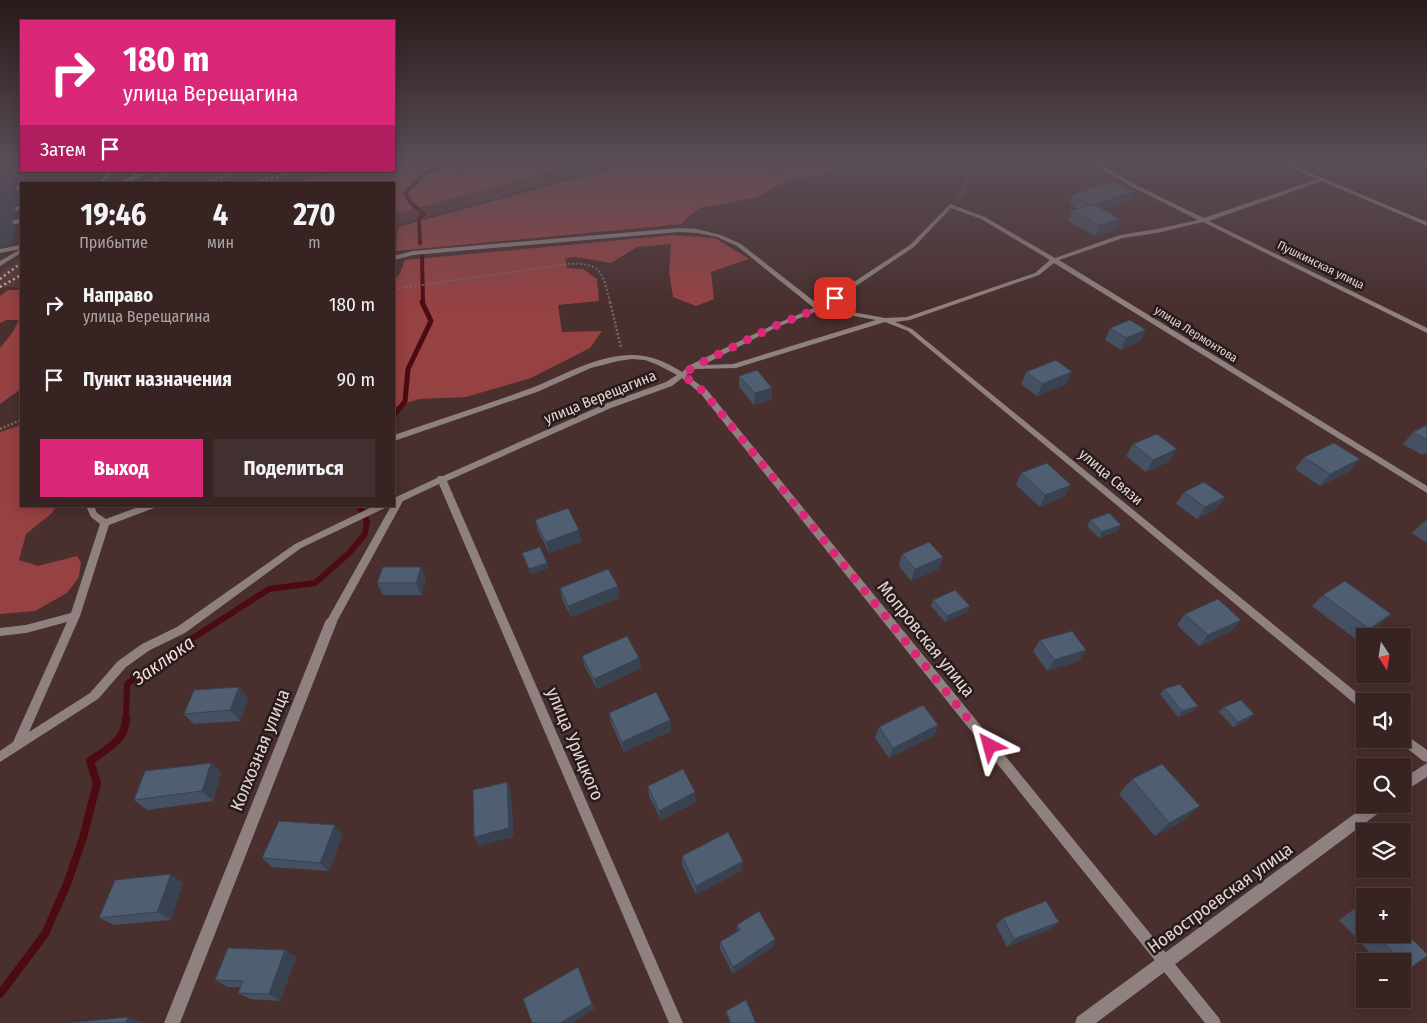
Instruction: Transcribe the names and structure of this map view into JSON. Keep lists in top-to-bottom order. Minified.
{"streets":{"street":["Колхозная улица","Новостроевская улица"],"lane":["Пушкинская улица","улица Лермонтова","улица Верещагина","улица Связи","Мопровская улица","улица Урицкого"]},"crossings":[["улица Верещагина","улица Связи"],["улица Верещагина","Мопровская улица"],["улица Верещагина","улица Урицкого"],["Мопровская улица","Новостроевская улица"]],"water":["Заклюка"],"north":"bottom","page":{"turn":["180 m","улица Верещагина"],"then":"Затем","eta":["19:46","Прибытие","4","мин","270","m"],"list":[{"name":"Направо","note":"улица Верещагина","value":"180 m"},{"name":"Пункт назначения","value":"90 m"}],"buttons":["Выход","Поделиться"],"map_buttons":["+","−"]}}
